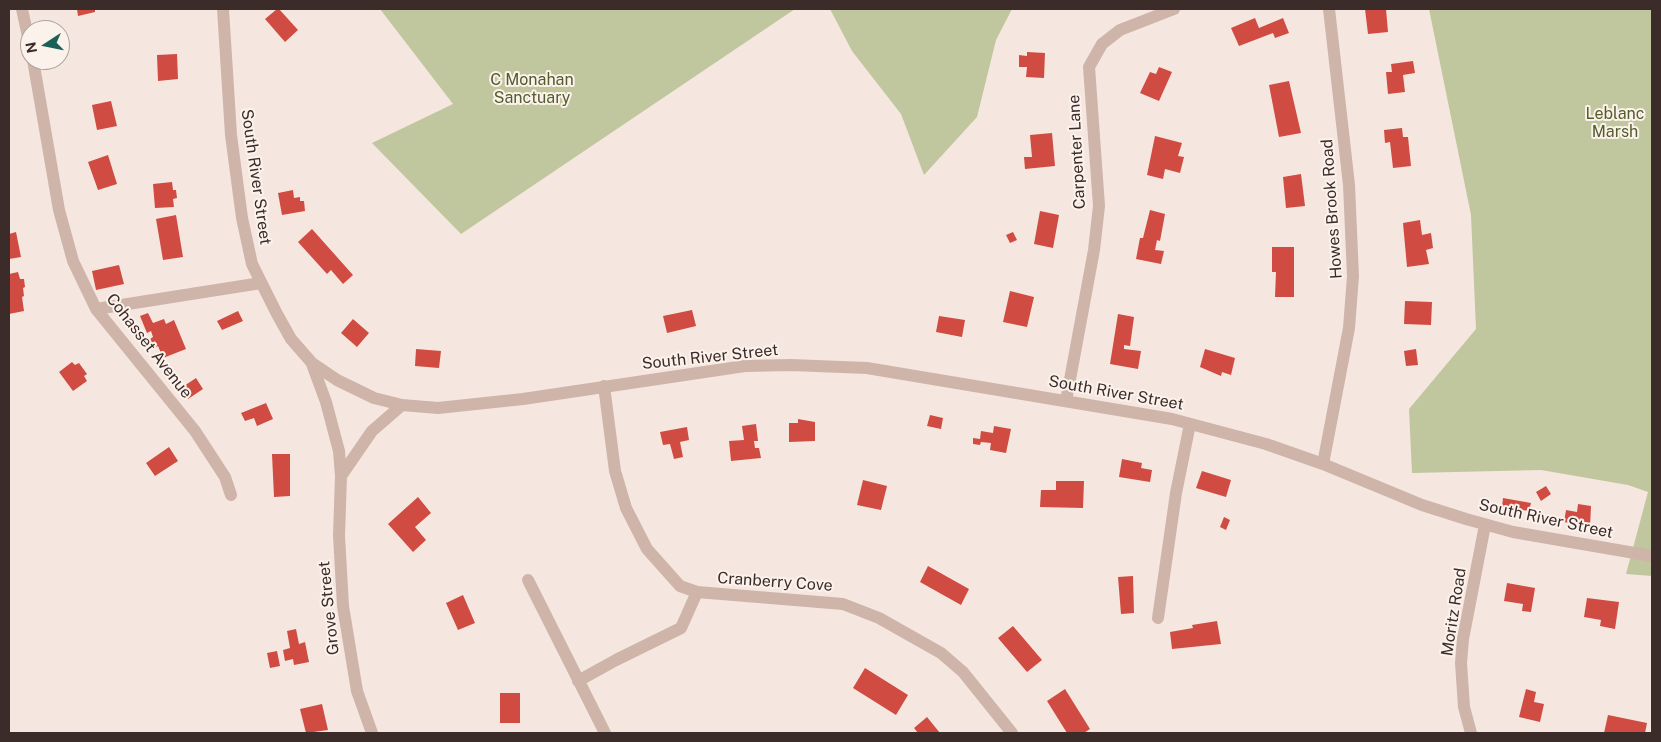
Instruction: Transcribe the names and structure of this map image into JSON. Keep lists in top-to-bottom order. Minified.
{"streets":{"street":["Carpenter Lane","South River Street","Howes Brook Road","Cohasset Avenue","Cranberry Cove","Grove Street","Moritz Road"]},"crossings":[["Carpenter Lane","South River Street"],["South River Street","Howes Brook Road"],["South River Street","Cranberry Cove"],["South River Street","Grove Street"],["South River Street","Moritz Road"]],"parks":["C Monahan Sanctuary","Leblanc Marsh"],"north":"left"}
